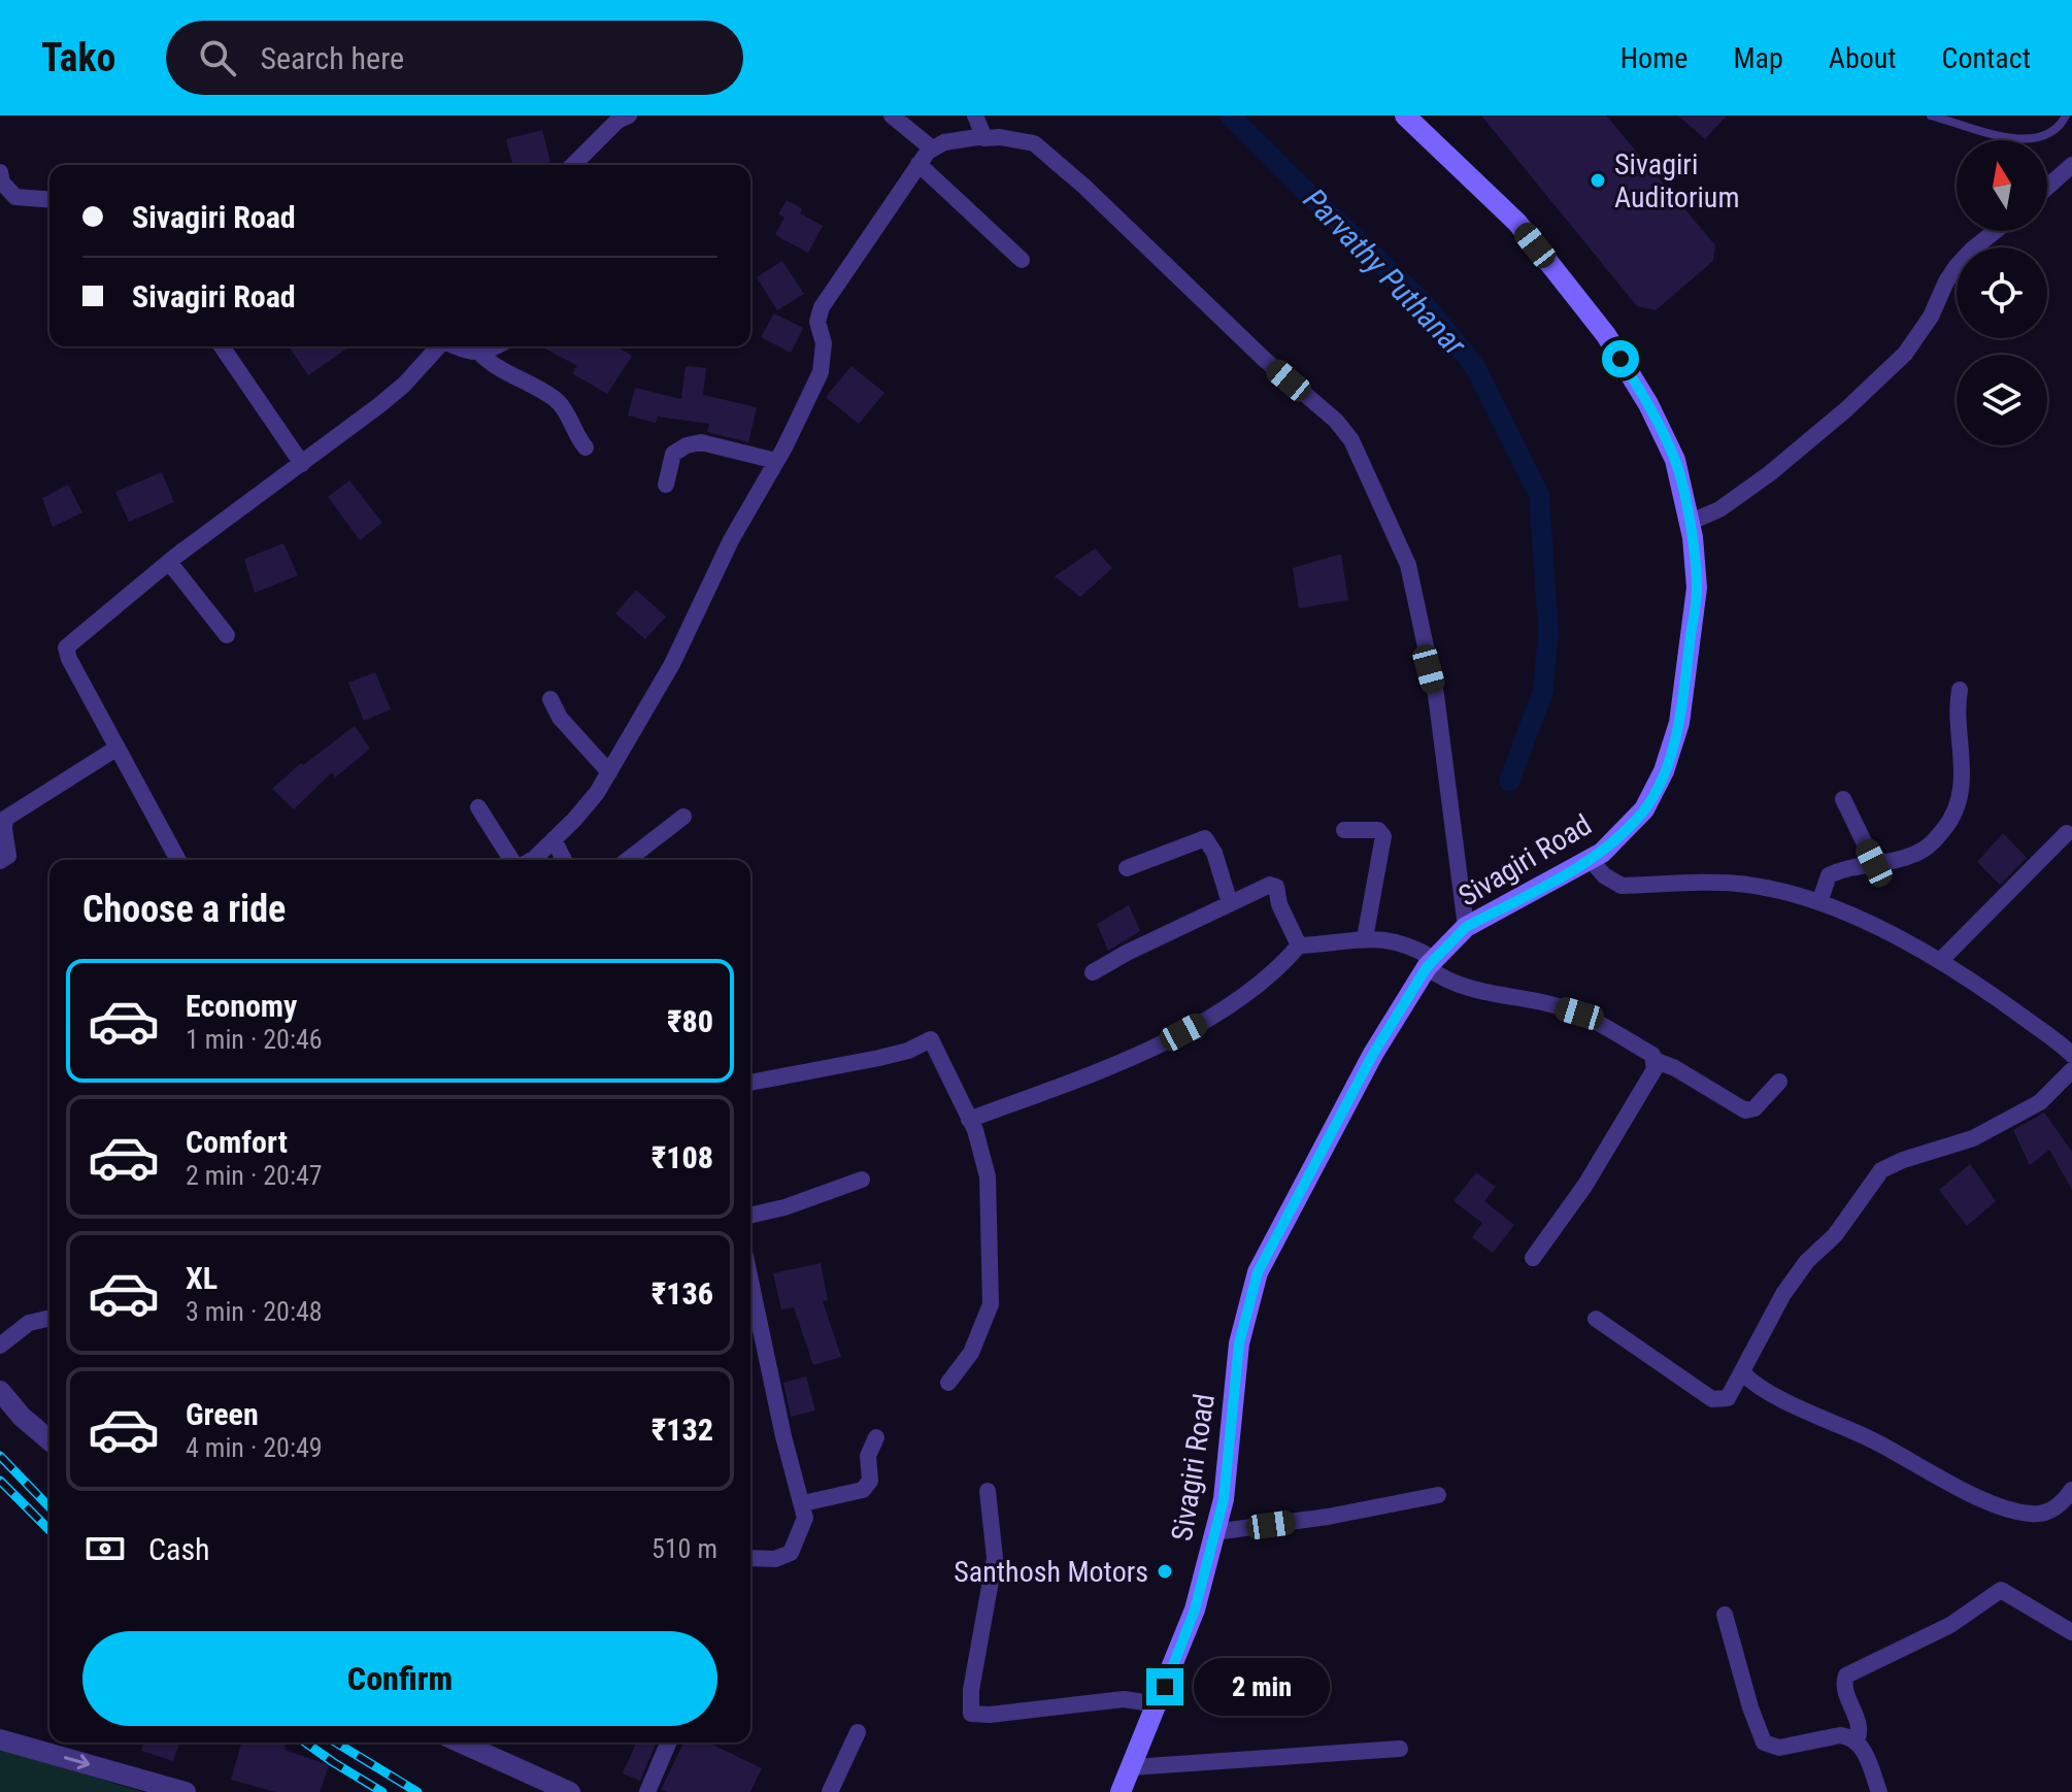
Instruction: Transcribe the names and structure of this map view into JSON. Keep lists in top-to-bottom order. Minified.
{"streets":{"main road":["Sivagiri Road"]},"water":["Parvathy Puthanar"],"places":["Sivagiri Auditorium","Santhosh Motors"],"north":"top","page":{"header":"Tako","search":"Search here","nav":["Home","Map","About","Contact"],"banner":["Sivagiri Road","Sivagiri Road"],"heading":"Choose a ride","list":[{"name":"Economy","note":"1 min · 20:46","value":"₹80"},{"name":"Comfort","note":"2 min · 20:47","value":"₹108"},{"name":"XL","note":"3 min · 20:48","value":"₹136"},{"name":"Green","note":"4 min · 20:49","value":"₹132"}],"pay":["Cash","510 m"],"buttons":"Confirm","bubble":"2 min"}}
